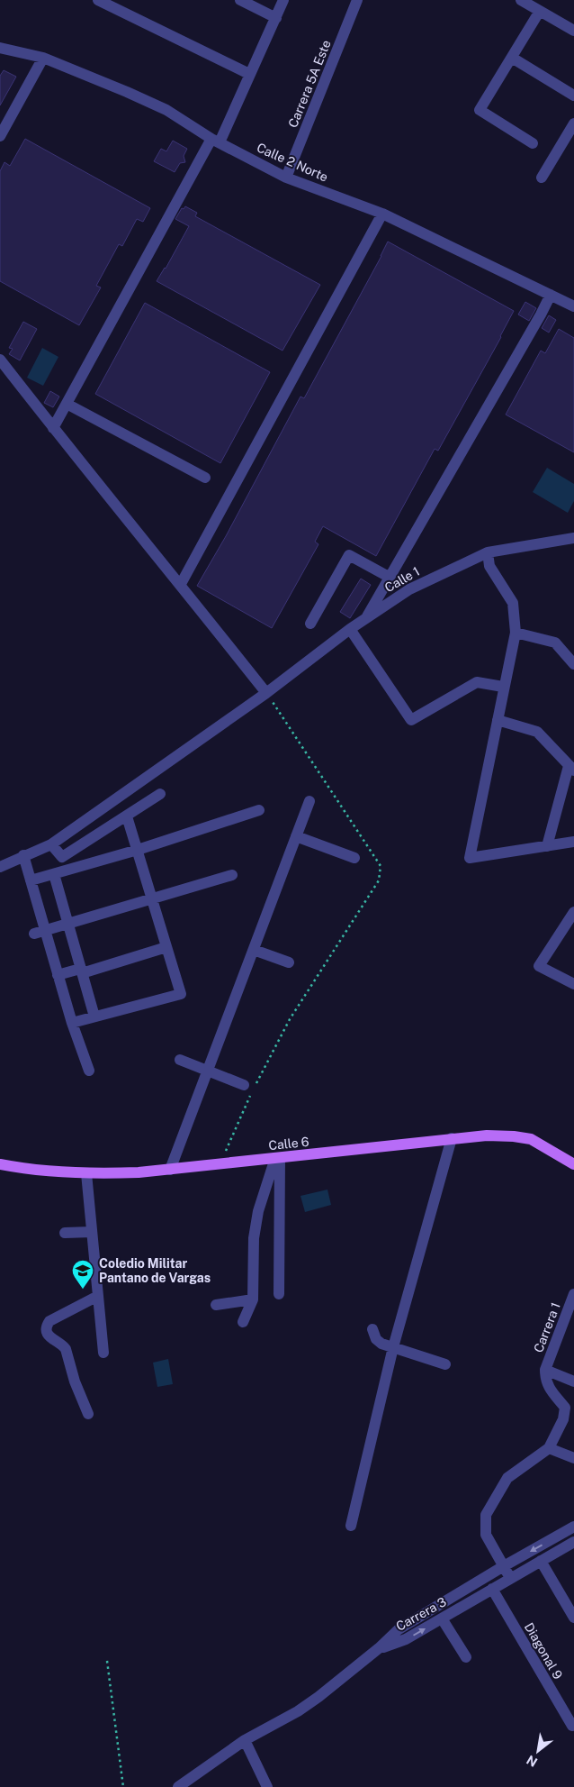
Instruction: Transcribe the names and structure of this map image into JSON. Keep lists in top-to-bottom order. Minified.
{"streets":{"main road":["Calle 6"],"street":["Carrera 5A Este","Calle 2 Norte","Calle 1","Carrera 1","Carrera 3","Diagonal 9"]},"crossings":[["Carrera 5A Este","Calle 2 Norte"],["Carrera 3","Diagonal 9"]],"places":{"school or university":["Coledio Militar Pantano de Vargas"]},"north":"bottom left"}
